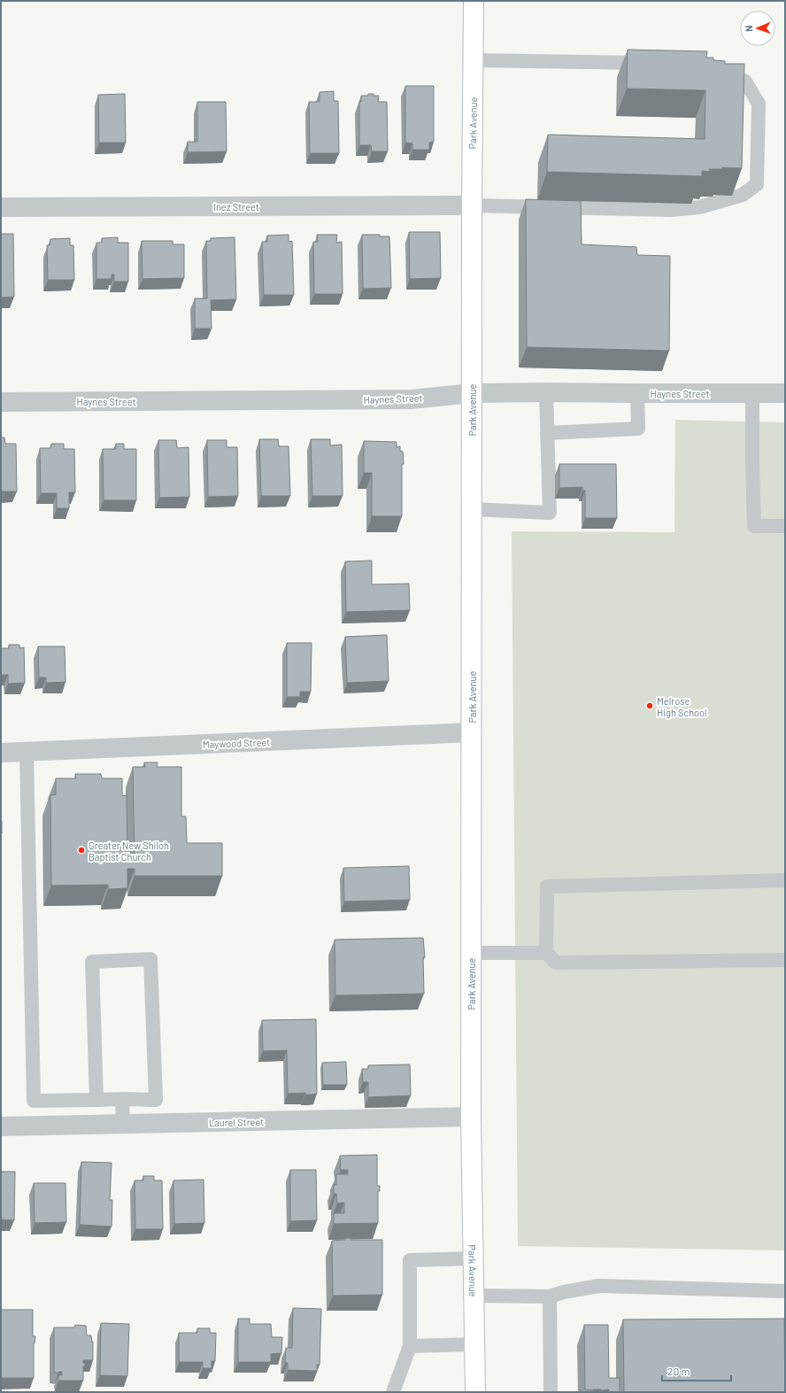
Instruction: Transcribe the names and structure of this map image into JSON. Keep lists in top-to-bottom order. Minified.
{"streets":{"main road":["Park Avenue"],"street":["Inez Street","Haynes Street","Maywood Street","Laurel Street"]},"crossings":[["Park Avenue","Inez Street"],["Park Avenue","Haynes Street"],["Park Avenue","Maywood Street"],["Park Avenue","Laurel Street"]],"places":["Melrose High School","Greater New Shiloh Baptist Church"],"scale_bar":"20 m","north":"left"}
